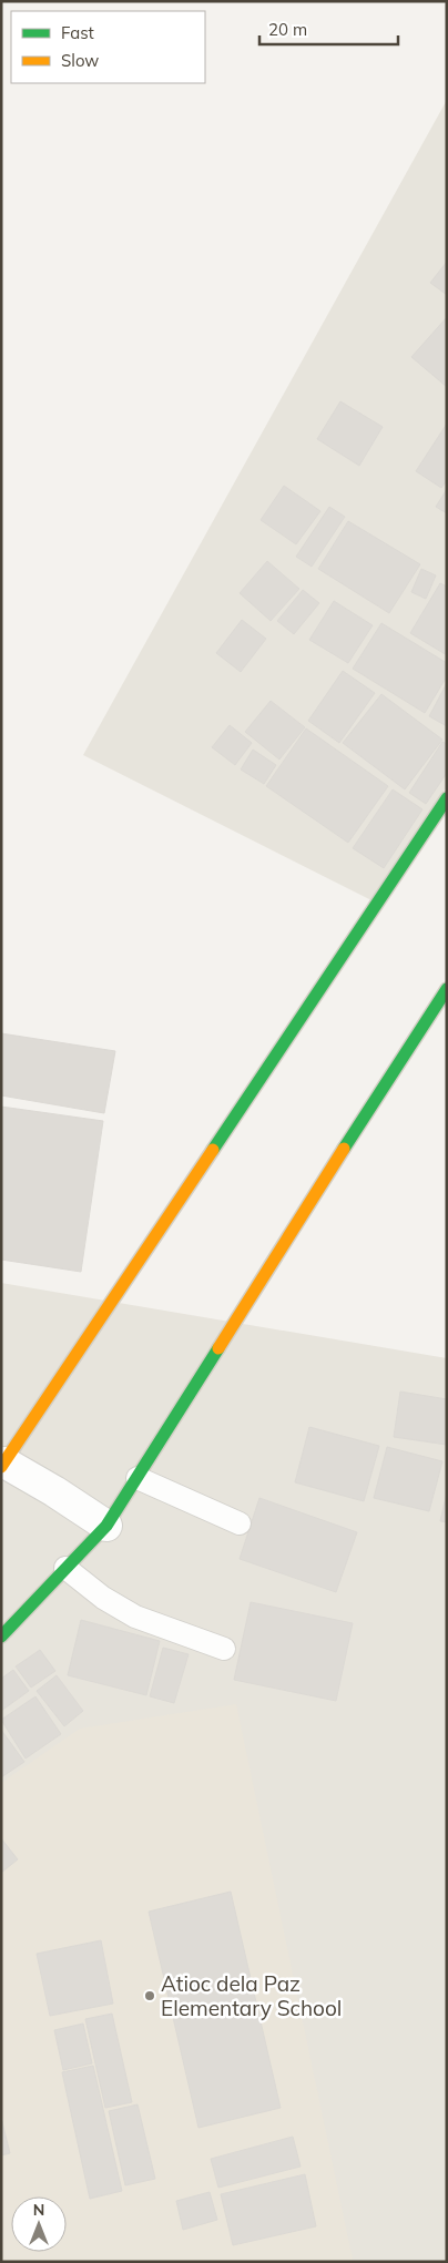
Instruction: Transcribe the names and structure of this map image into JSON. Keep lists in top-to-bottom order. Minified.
{"places":["Atioc dela Paz Elementary School"],"legend":["Fast","Slow"],"scale_bar":"20 m","north":"top"}
